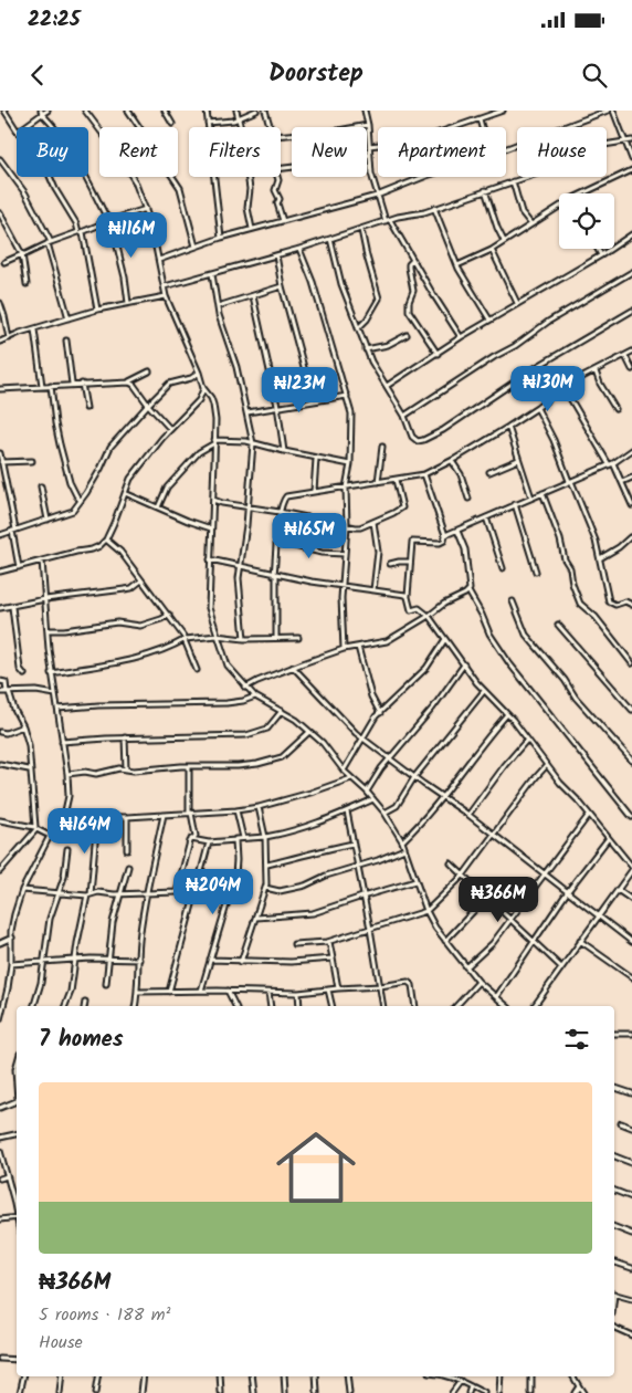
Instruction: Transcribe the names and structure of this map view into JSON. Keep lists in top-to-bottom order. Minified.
{"page":{"status":"22:25","header":"Doorstep","chip":["Buy","Rent","Filters","New","Apartment","House"],"price":["₦116M","₦130M","₦123M","₦165M","₦164M","₦204M","₦366M"],"heading":"7 homes","list":[{"name":"₦366M","note":"5 rooms · 188 m² · House"}]}}
